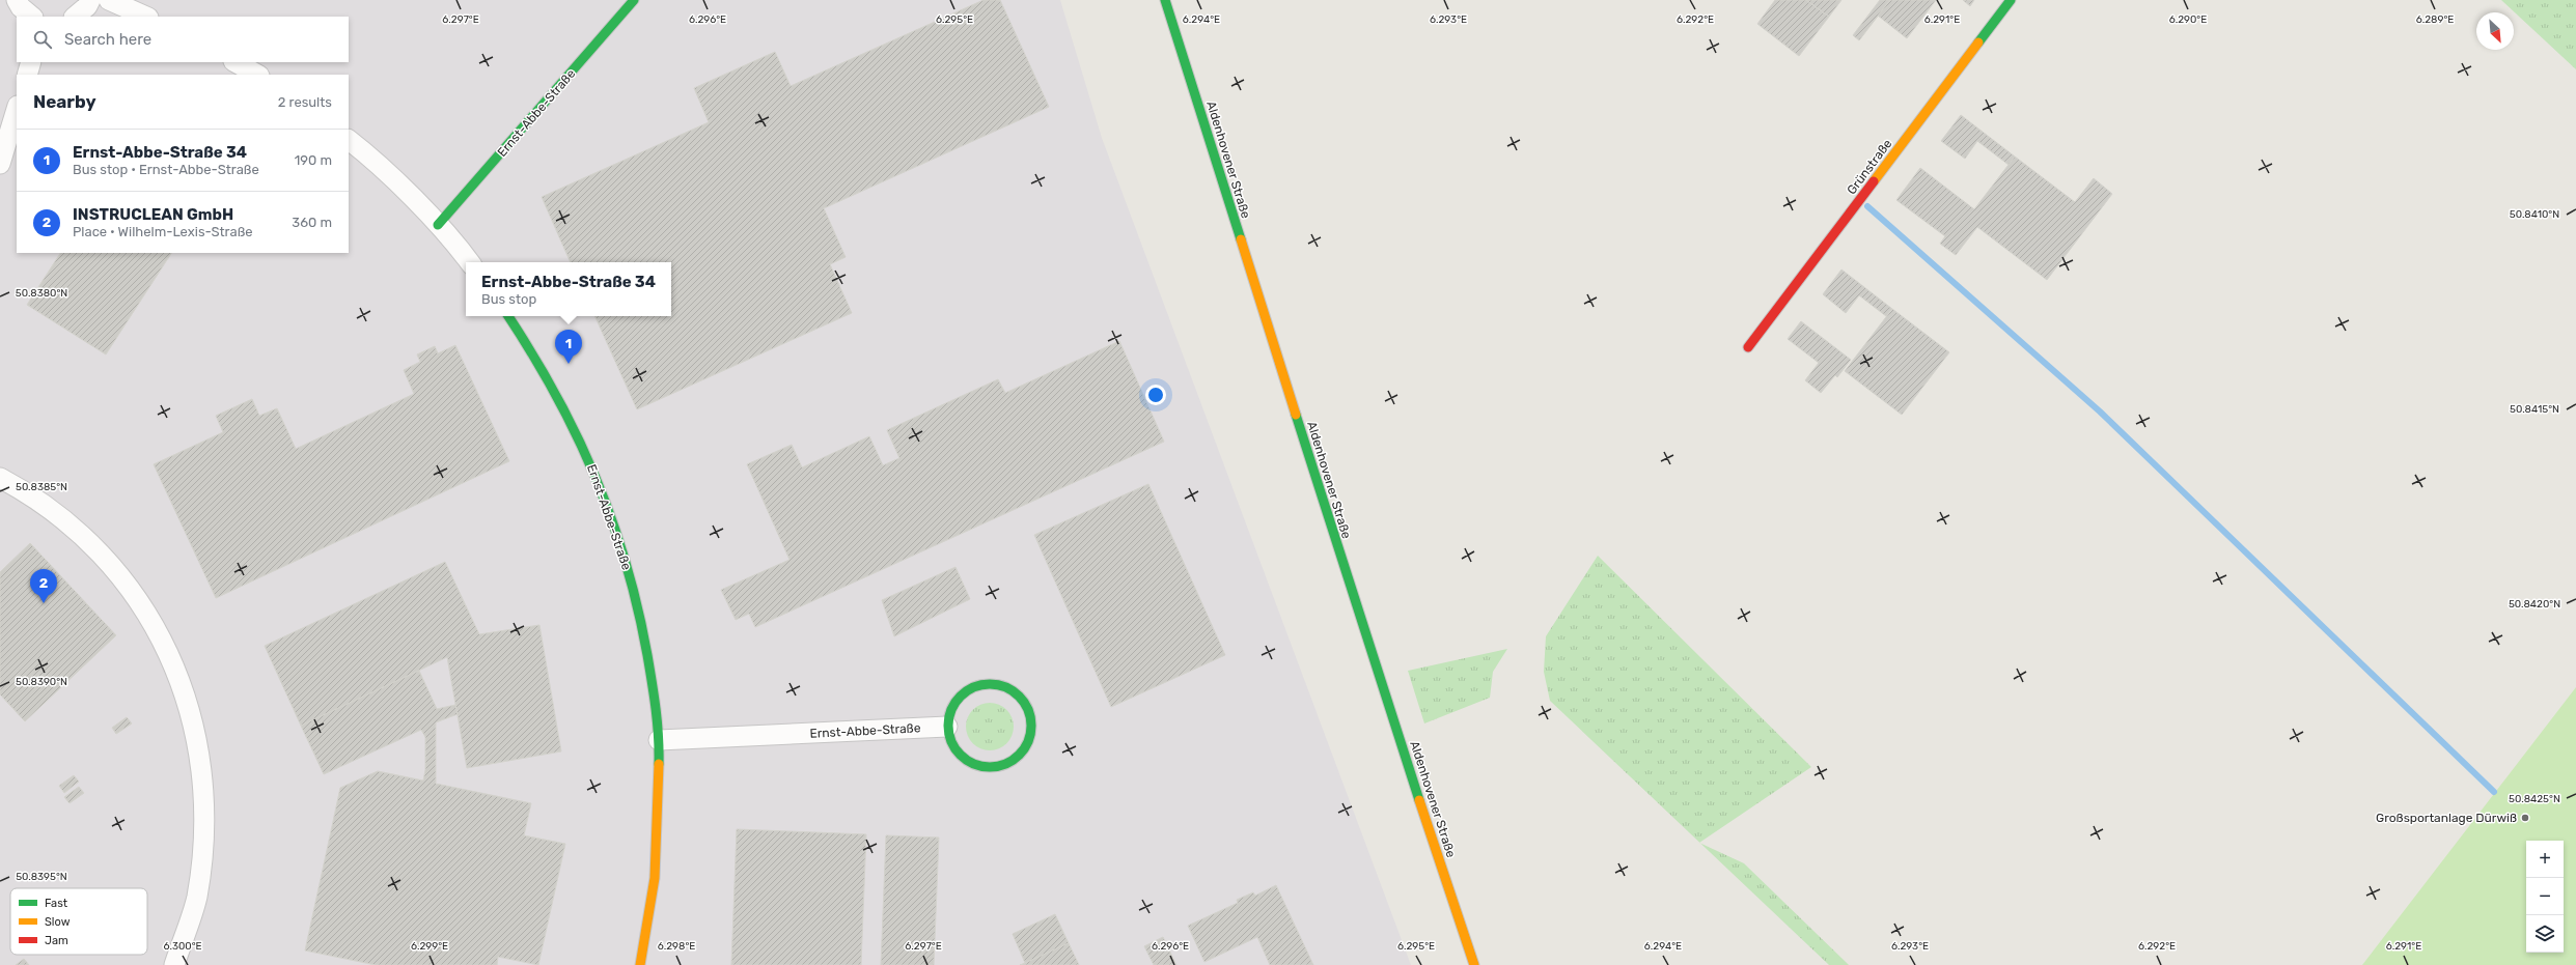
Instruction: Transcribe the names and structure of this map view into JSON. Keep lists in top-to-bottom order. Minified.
{"streets":{"street":["Ernst-Abbe-Straße","Aldenhovener Straße","Grünstraße"]},"places":["Großsportanlage Dürwiß"],"legend":["Fast","Slow","Jam"],"north":"bottom right","page":{"search":"Search here","heading":["Nearby","2 results"],"list":[{"mark":"1","name":"Ernst-Abbe-Straße 34","note":"Bus stop · Ernst-Abbe-Straße","value":"190 m"},{"mark":"2","name":"INSTRUCLEAN GmbH","note":"Place · Wilhelm-Lexis-Straße","value":"360 m"}],"popup":["Ernst-Abbe-Straße 34","Bus stop"],"pins":["1","2"],"map_buttons":["+","−"]},"coordinates":["6.297°E","6.296°E","6.295°E","6.294°E","6.293°E","6.292°E","6.291°E","6.290°E","6.289°E","50.8410°N","50.8380°N","50.8415°N","50.8385°N","50.8420°N","50.8390°N","50.8425°N","50.8395°N","6.300°E","6.299°E","6.298°E"]}
